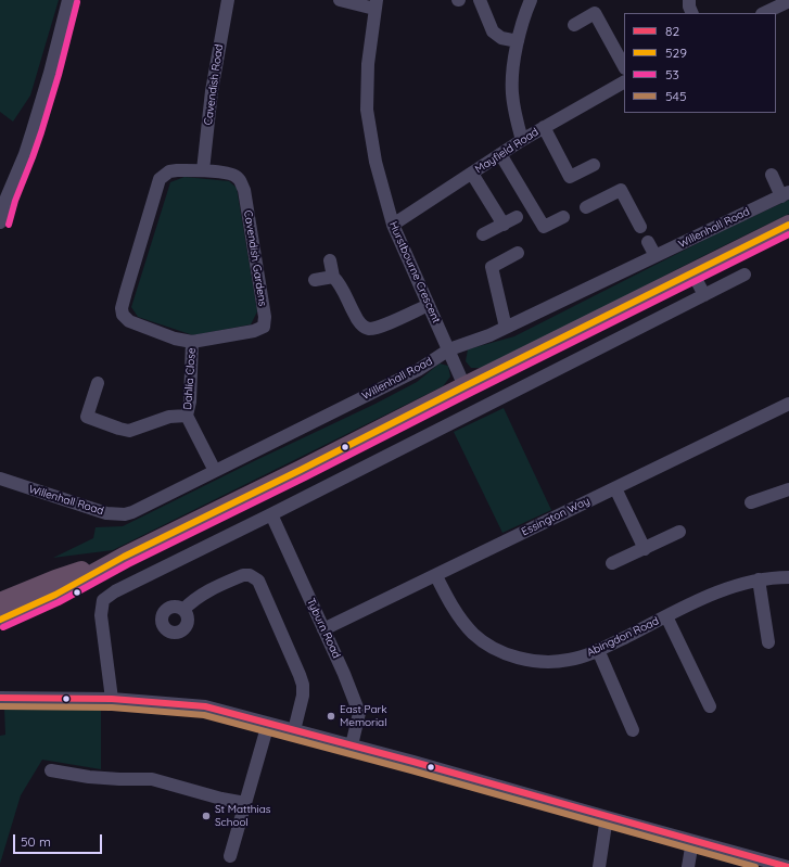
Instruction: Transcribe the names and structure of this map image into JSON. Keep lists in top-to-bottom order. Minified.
{"streets":{"street":["Cavendish Road","Mayfield Road","Willenhall Road","Cavendish Gardens","Hurstbourne Crescent","Dahlia Close","Essington Way","Tyburn Road","Abingdon Road"]},"crossings":[["Cavendish Road","Cavendish Gardens"],["Mayfield Road","Hurstbourne Crescent"],["Willenhall Road","Hurstbourne Crescent"],["Willenhall Road","Dahlia Close"],["Cavendish Gardens","Dahlia Close"],["Essington Way","Tyburn Road"],["Essington Way","Abingdon Road"]],"places":["East Park Memorial","St Matthias School"],"lines":["transit line 53","transit line 529","transit line 82","transit line 545"],"legend":["82","529","53","545"],"scale_bar":"50 m"}
